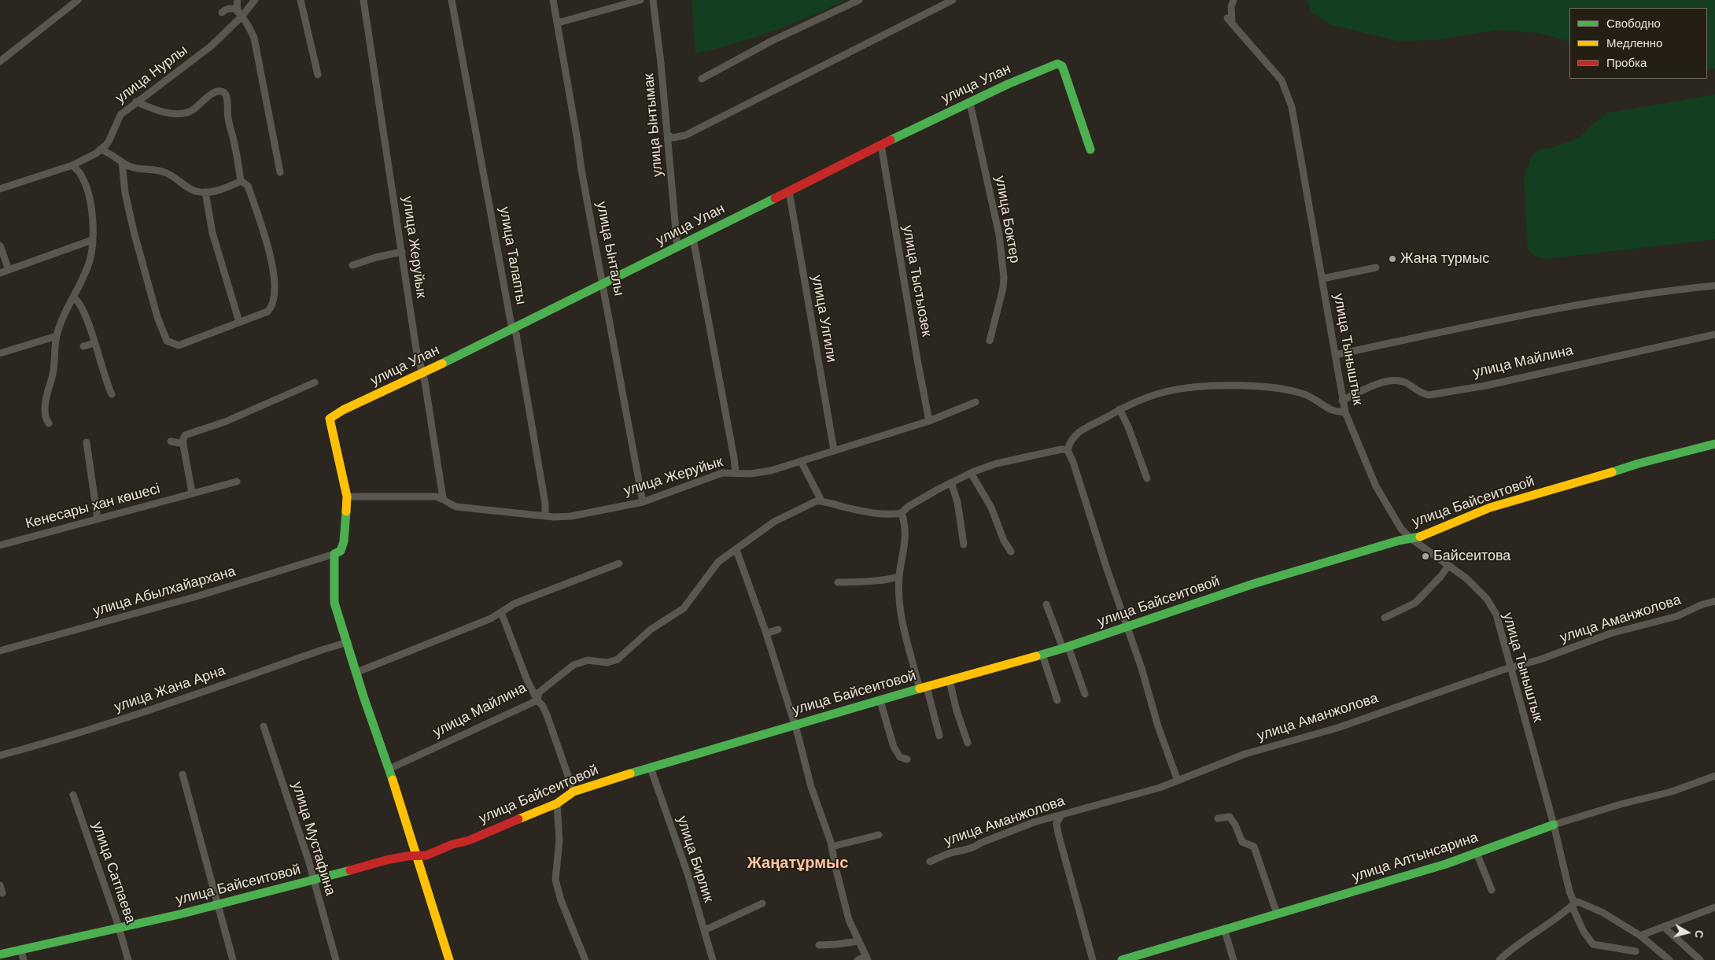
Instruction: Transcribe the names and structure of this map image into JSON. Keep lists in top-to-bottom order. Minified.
{"streets":{"street":["улица Нурлы","улица Улан","улица Ынтымак","улица Боктер","улица Жеруйык","улица Ынталы","улица Талапты","улица Тыстыозек","улица Улгили","улица Тыныштык","улица Майлина","улица Байсеитовой","Кенесары хан көшесі","улица Абылхайархана","улица Аманжолова","улица Жана Арна","улица Мустафина","улица Алтынсарина","улица Бирлик","улица Сатпаева"]},"crossings":[["улица Улан","улица Ынтымак"],["улица Улан","улица Боктер"],["улица Улан","улица Жеруйык"],["улица Улан","улица Ынталы"],["улица Улан","улица Талапты"],["улица Улан","улица Тыстыозек"],["улица Улан","улица Улгили"],["улица Жеруйык","улица Ынталы"],["улица Жеруйык","улица Талапты"],["улица Жеруйык","улица Тыстыозек"],["улица Жеруйык","улица Улгили"],["улица Тыныштык","улица Майлина"],["улица Тыныштык","улица Байсеитовой"],["улица Тыныштык","улица Аманжолова"],["улица Тыныштык","улица Алтынсарина"],["улица Байсеитовой","улица Мустафина"],["улица Байсеитовой","улица Бирлик"],["улица Байсеитовой","улица Сатпаева"]],"districts":["Жаңатұрмыс"],"places":["Жана турмыс","Байсеитова"],"legend":["Свободно","Медленно","Пробка"],"north":"right"}
